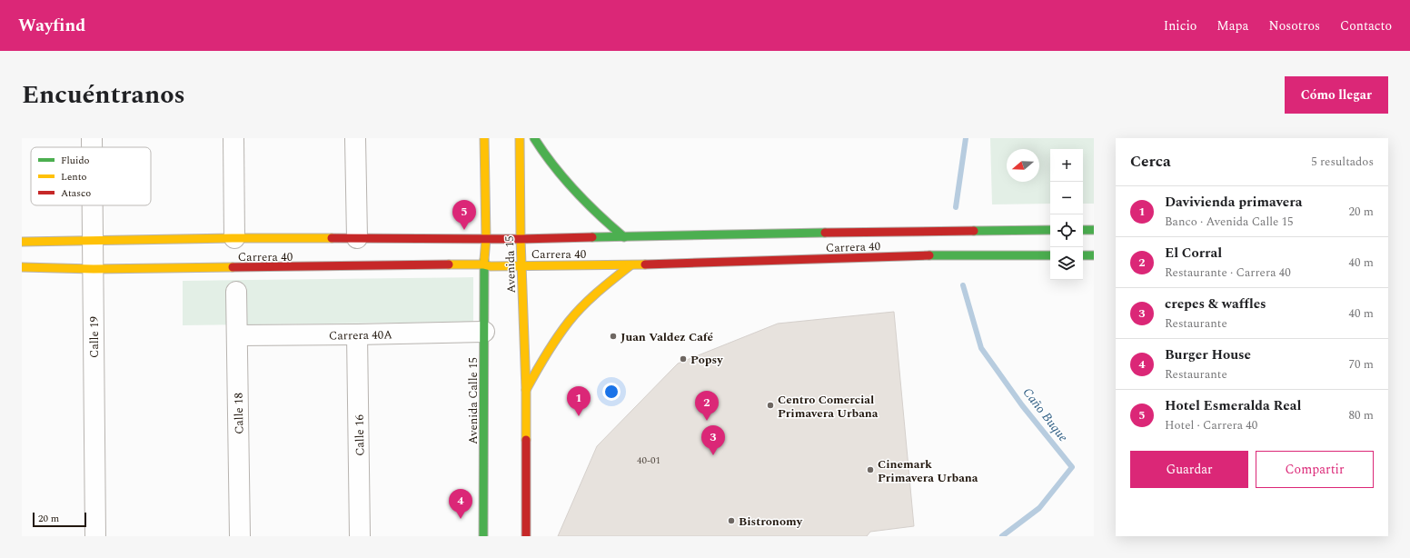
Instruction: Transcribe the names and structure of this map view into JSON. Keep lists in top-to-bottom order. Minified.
{"streets":{"street":["Carrera 40","Avenida 15","Carrera 40A","Calle 19","Avenida Calle 15","Calle 18","Calle 16"]},"crossings":[["Carrera 40","Avenida 15"],["Carrera 40","Calle 19"],["Carrera 40","Avenida Calle 15"],["Avenida 15","Avenida Calle 15"],["Carrera 40A","Avenida Calle 15"],["Carrera 40A","Calle 18"],["Carrera 40A","Calle 16"]],"water":["Caño Buque"],"places":["Juan Valdez Café","Popsy","Centro Comercial Primavera Urbana","Cinemark Primavera Urbana","Bistronomy"],"house_numbers":["40-01"],"legend":["Fluido","Lento","Atasco"],"scale_bar":"20 m","north":"left","page":{"header":"Wayfind","nav":["Inicio","Mapa","Nosotros","Contacto"],"title":"Encuéntranos","buttons":["Cómo llegar",["Guardar","Compartir"]],"heading":["Cerca","5 resultados"],"map_buttons":["+","−"],"list":[{"mark":"1","name":"Davivienda primavera","note":"Banco · Avenida Calle 15","value":"20 m"},{"mark":"2","name":"El Corral","note":"Restaurante · Carrera 40","value":"40 m"},{"mark":"3","name":"crepes & waffles","note":"Restaurante","value":"40 m"},{"mark":"4","name":"Burger House","note":"Restaurante","value":"70 m"},{"mark":"5","name":"Hotel Esmeralda Real","note":"Hotel · Carrera 40","value":"80 m"}],"pins":["5","1","2","3","4"],"scale":"20 m"}}
